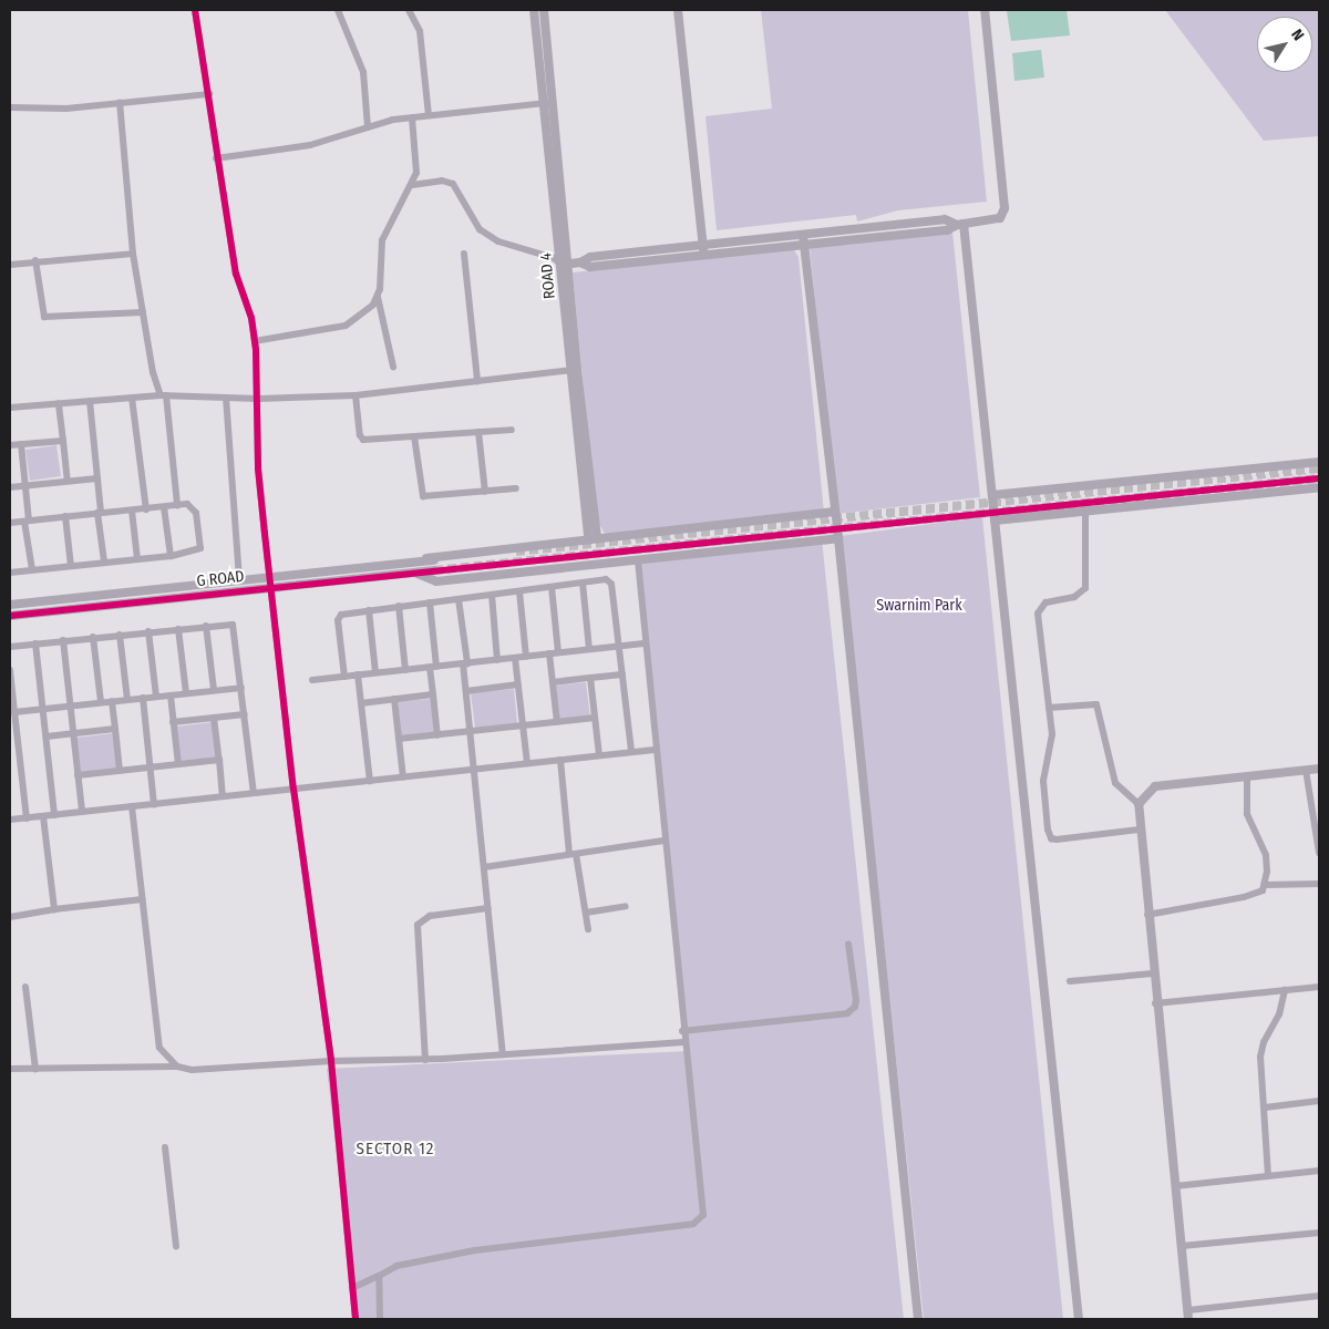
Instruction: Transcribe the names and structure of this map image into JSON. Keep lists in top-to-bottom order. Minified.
{"streets":{"street":["ROAD 4","G ROAD"]},"districts":["SECTOR 12"],"parks":["Swarnim Park"],"north":"top right"}
